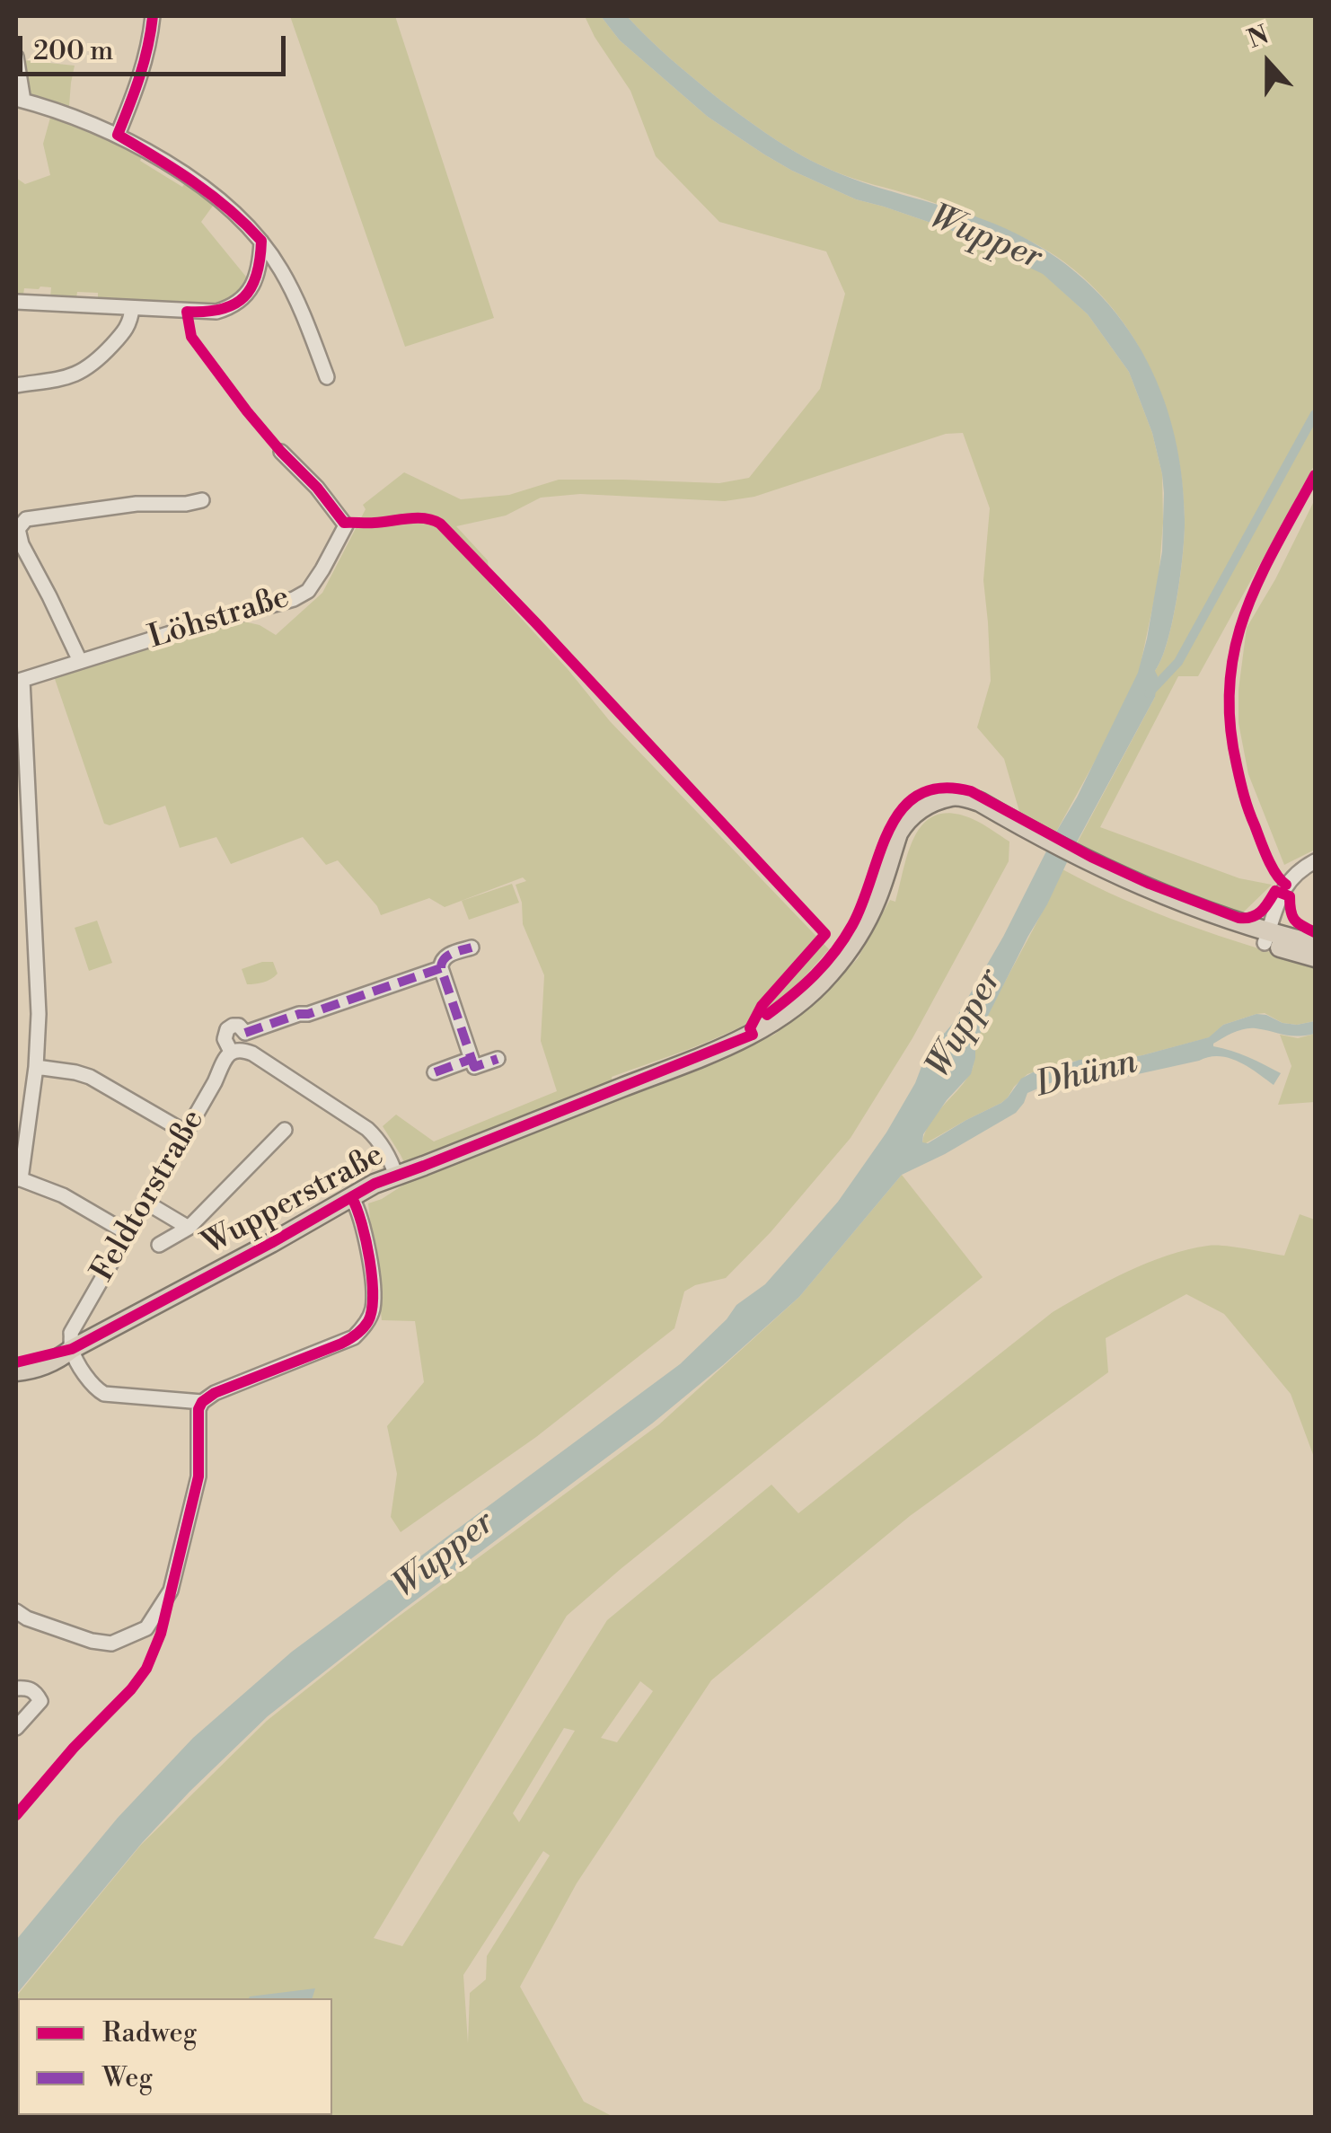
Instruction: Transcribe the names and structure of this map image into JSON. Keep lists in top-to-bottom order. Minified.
{"streets":{"main road":["Wupperstraße"],"street":["Löhstraße","Feldtorstraße"]},"crossings":[["Feldtorstraße","Wupperstraße"]],"water":["Wupper","Dhünn"],"legend":["Radweg","Weg"],"scale_bar":"200 m","north":"top"}
